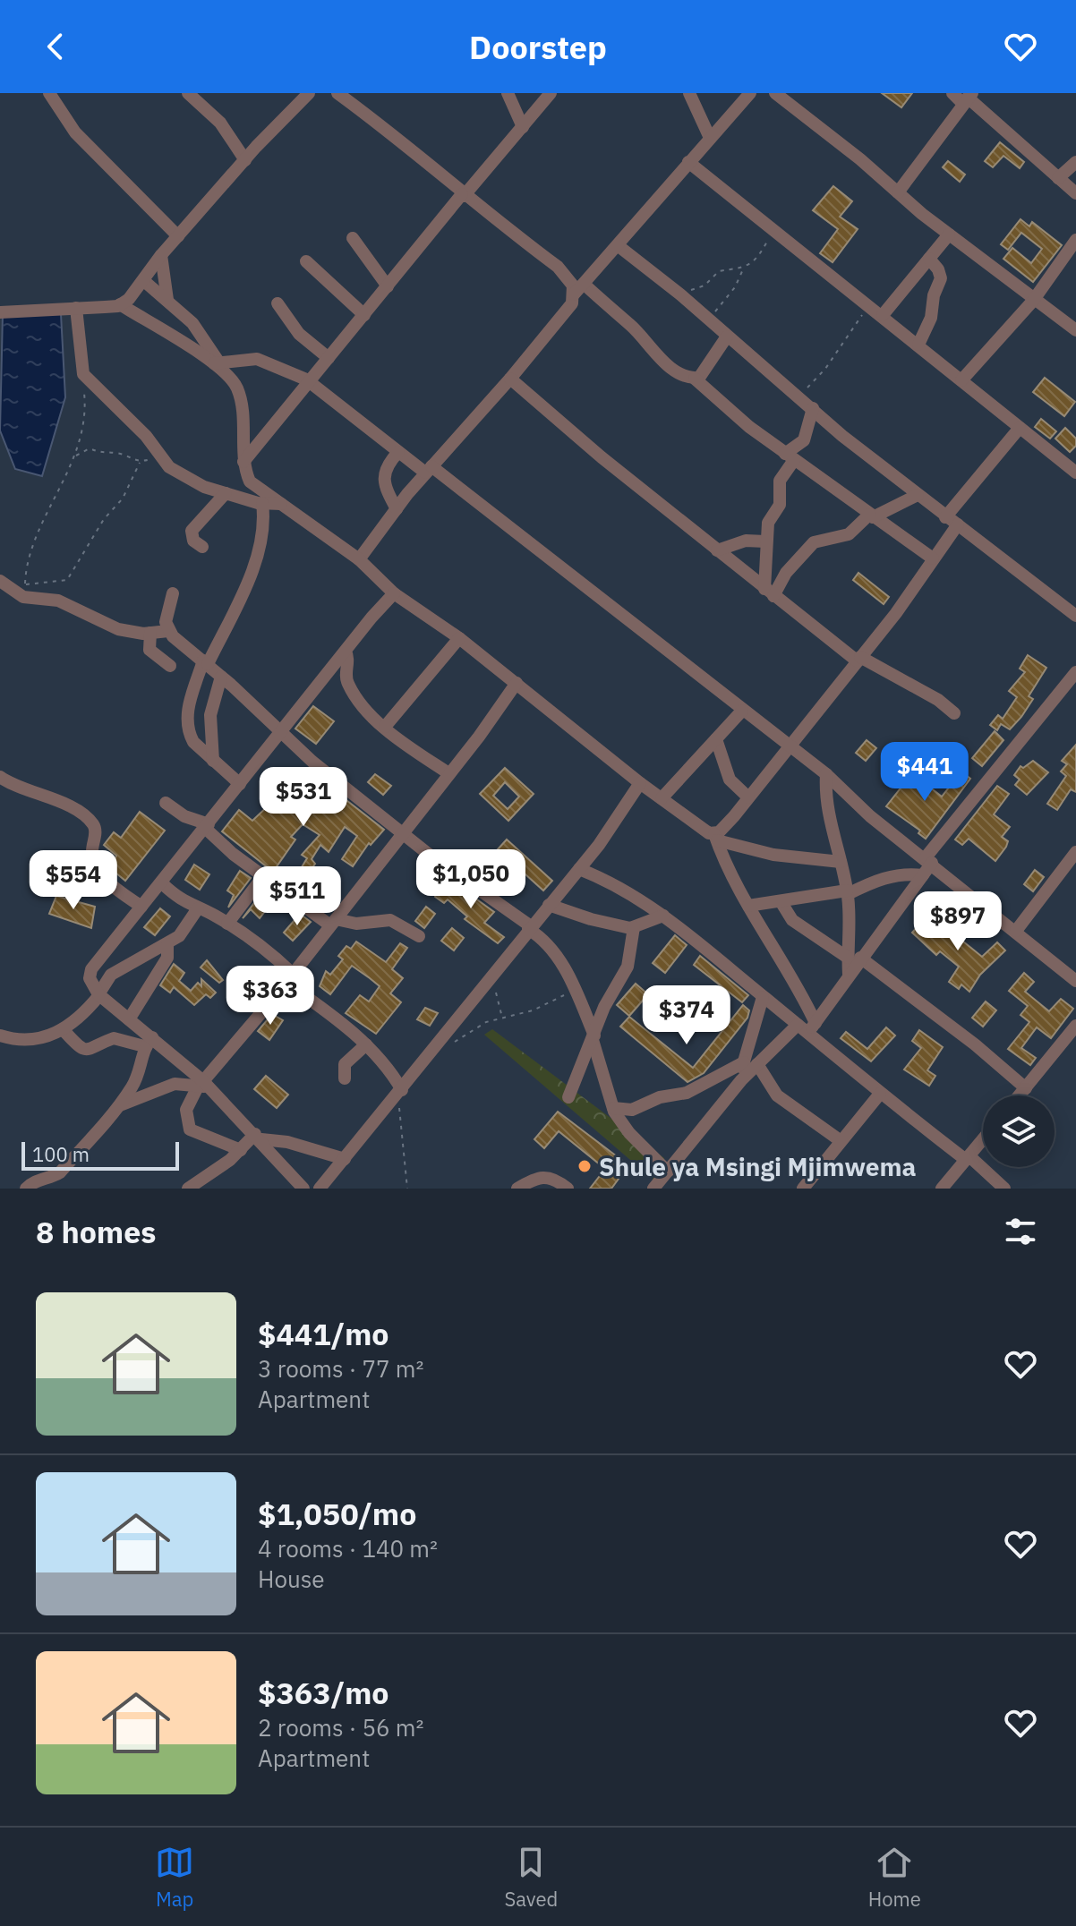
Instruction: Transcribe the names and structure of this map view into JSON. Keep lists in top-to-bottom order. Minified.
{"places":["Shule ya Msingi Mjimwema"],"scale_bar":"100 m","page":{"header":"Doorstep","price":["$441","$531","$1,050","$554","$511","$897","$363","$374"],"scale":"100 m","heading":"8 homes","list":[{"name":"$441/mo","note":"3 rooms · 77 m² · Apartment"},{"name":"$1,050/mo","note":"4 rooms · 140 m² · House"},{"name":"$363/mo","note":"2 rooms · 56 m² · Apartment"}],"tabs":["Map","Saved","Home"]}}
